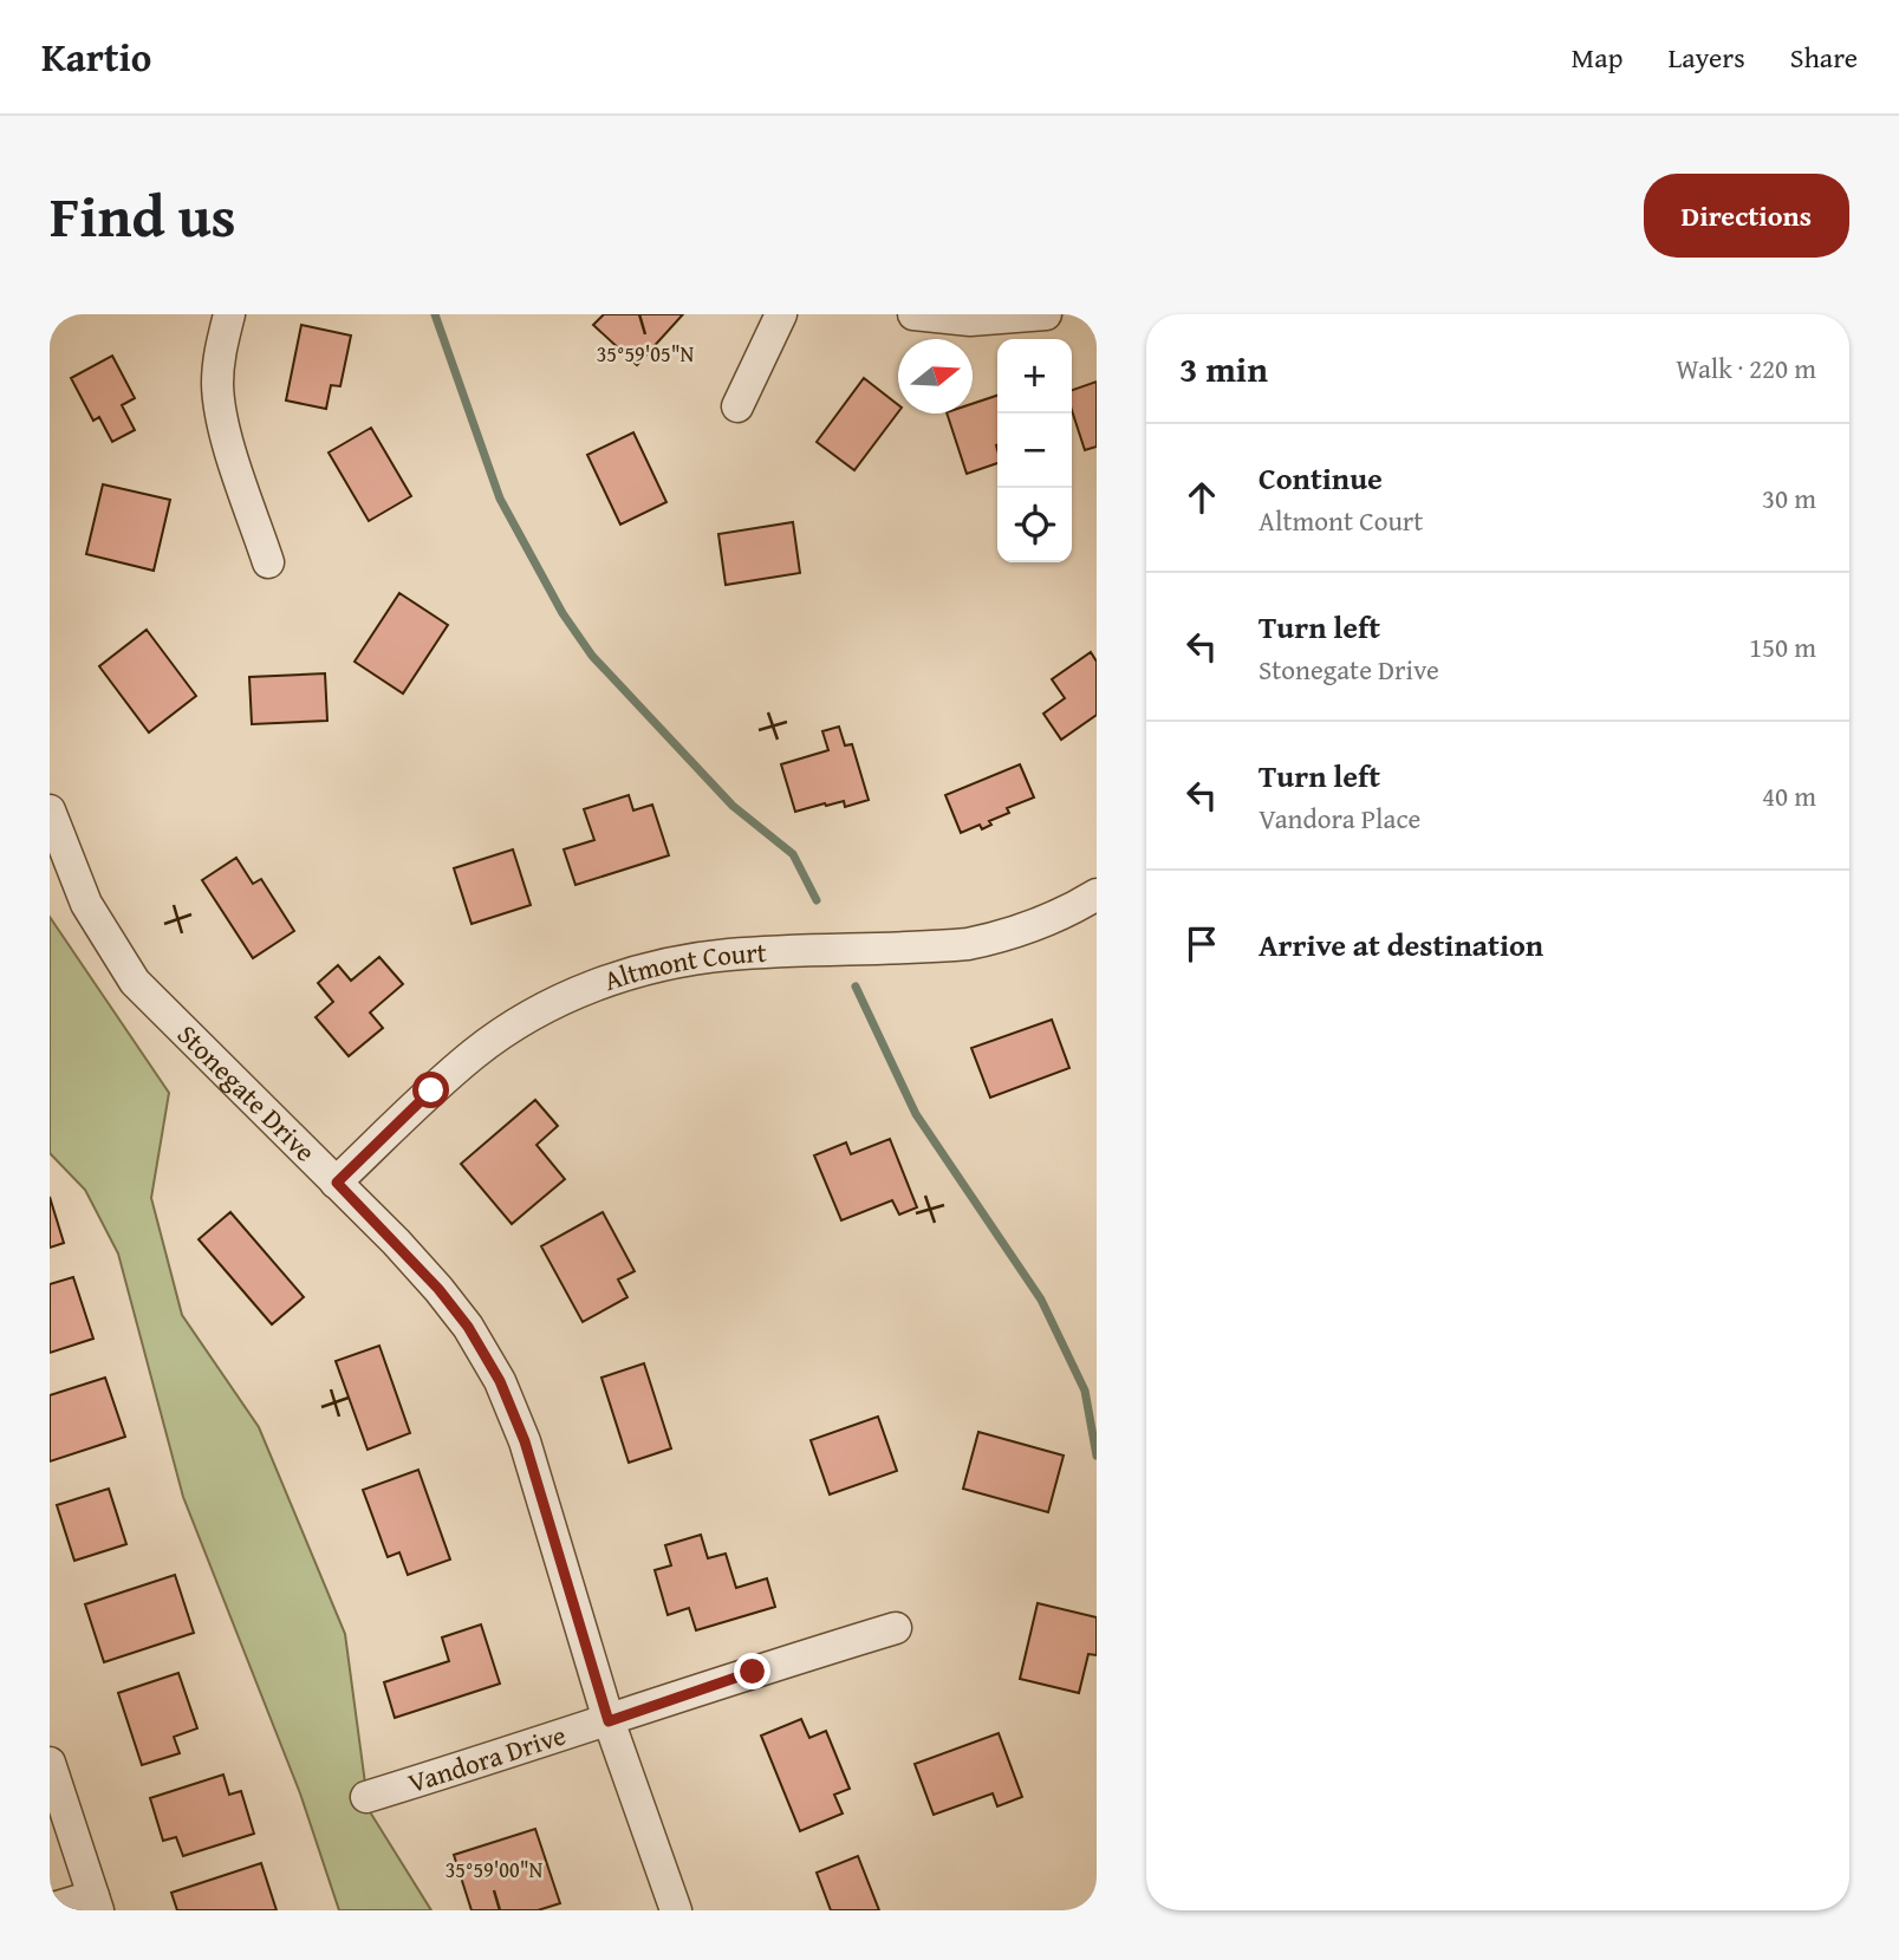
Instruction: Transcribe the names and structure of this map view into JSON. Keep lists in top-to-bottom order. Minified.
{"streets":{"street":["Altmont Court","Stonegate Drive","Vandora Drive"]},"crossings":[["Altmont Court","Stonegate Drive"],["Stonegate Drive","Vandora Drive"]],"north":"right","page":{"header":"Kartio","nav":["Map","Layers","Share"],"title":"Find us","buttons":"Directions","heading":["3 min","Walk · 220 m"],"map_buttons":["+","−"],"list":[["Continue","Altmont Court","30 m"],["Turn left","Stonegate Drive","150 m"],["Turn left","Vandora Place","40 m"],"Arrive at destination"]},"coordinates":["35°59'05\"N","35°59'00\"N"]}
